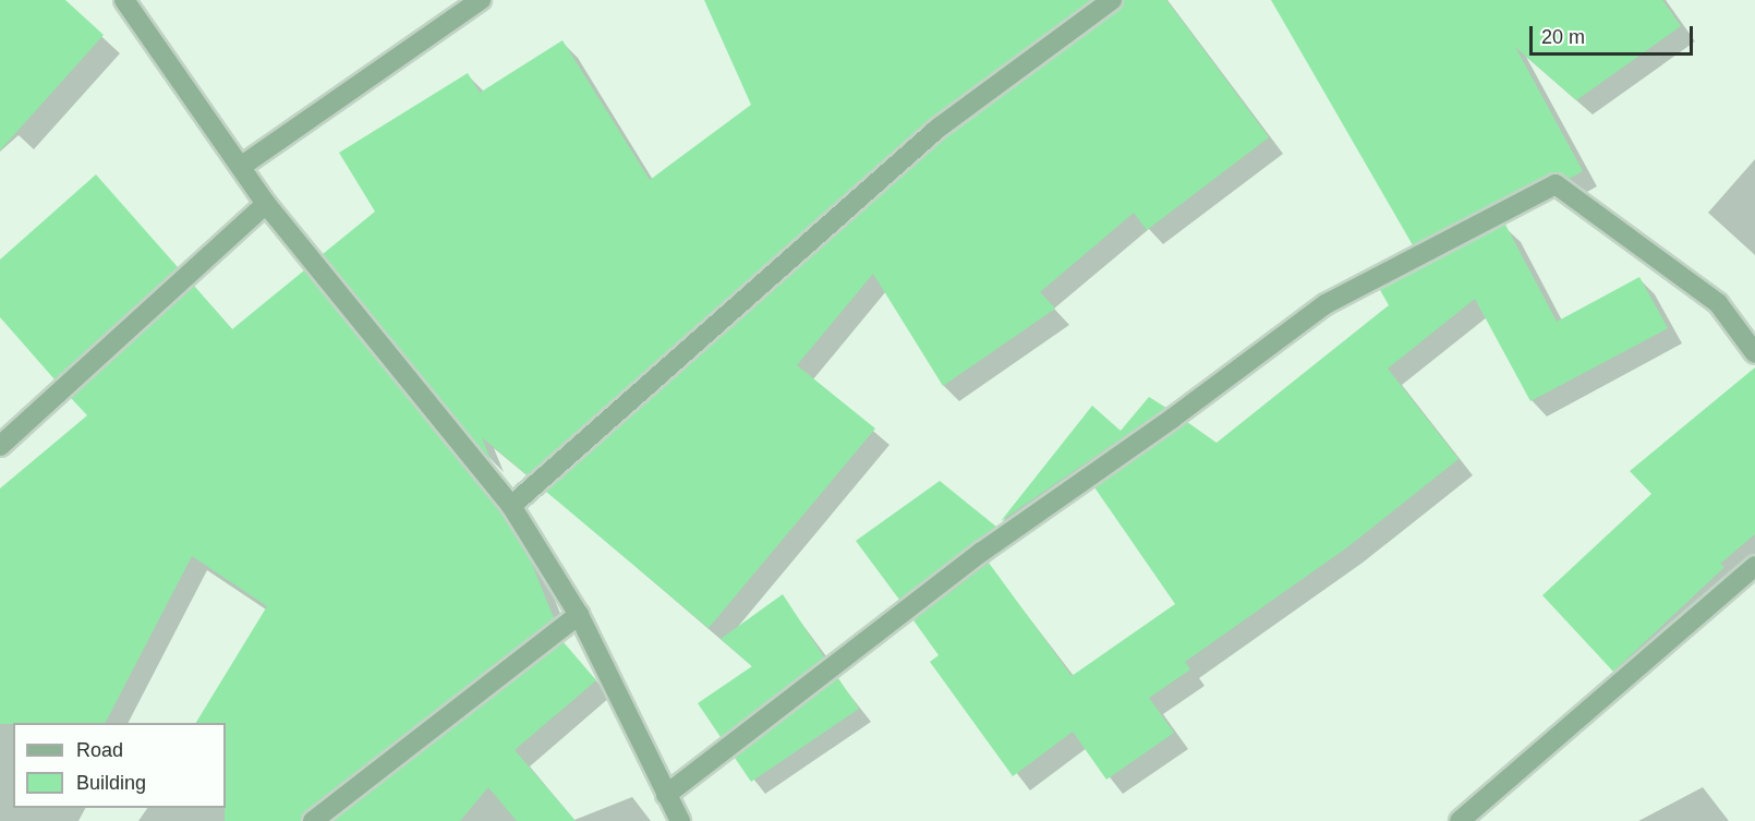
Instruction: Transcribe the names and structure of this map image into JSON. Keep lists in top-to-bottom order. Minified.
{"legend":["Road","Building"],"scale_bar":"20 m"}
